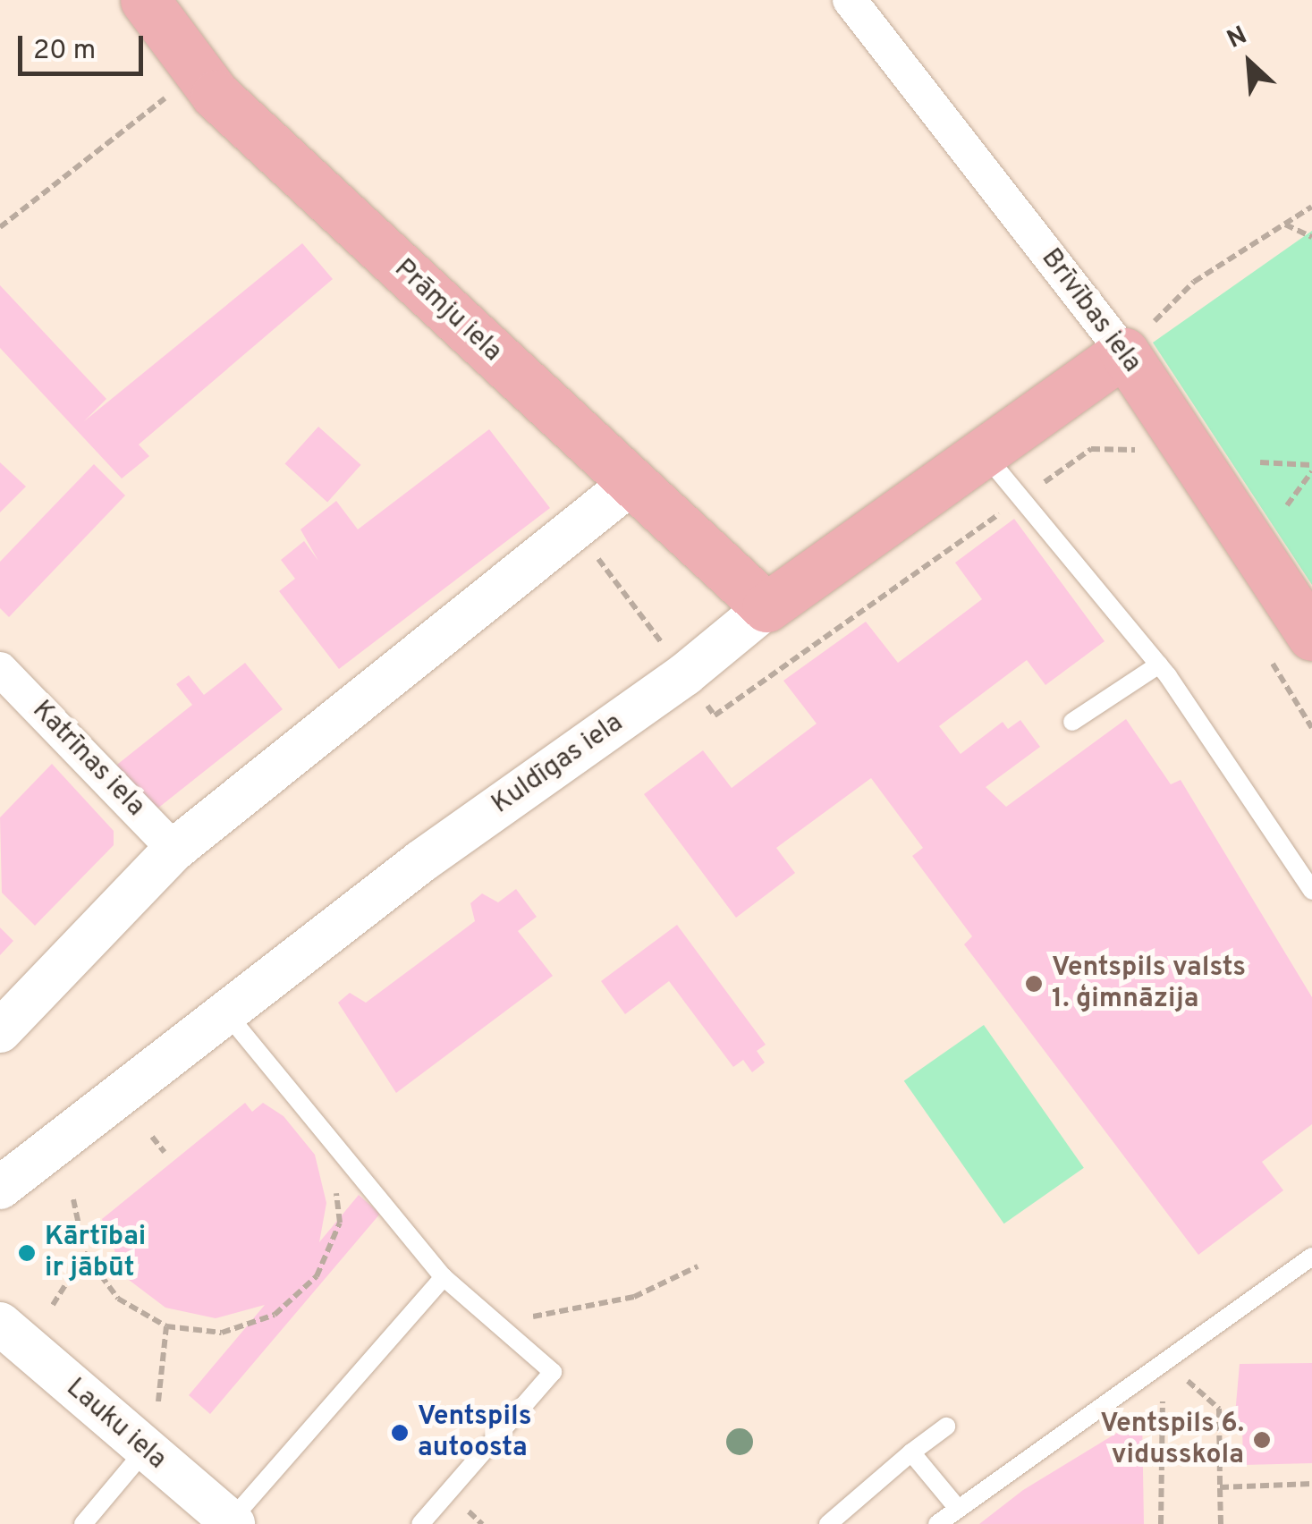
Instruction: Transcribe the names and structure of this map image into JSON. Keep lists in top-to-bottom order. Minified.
{"streets":{"main road":["Prāmju iela","Brīvības iela","Kuldīgas iela"],"street":["Katrīnas iela","Lauku iela"]},"crossings":[["Prāmju iela","Kuldīgas iela"],["Brīvības iela","Kuldīgas iela"]],"places":["Ventspils valsts 1. ģimnāzija","Kārtībai ir jābūt","Ventspils autoosta","Ventspils 6. vidusskola"],"scale_bar":"20 m","north":"top left"}
